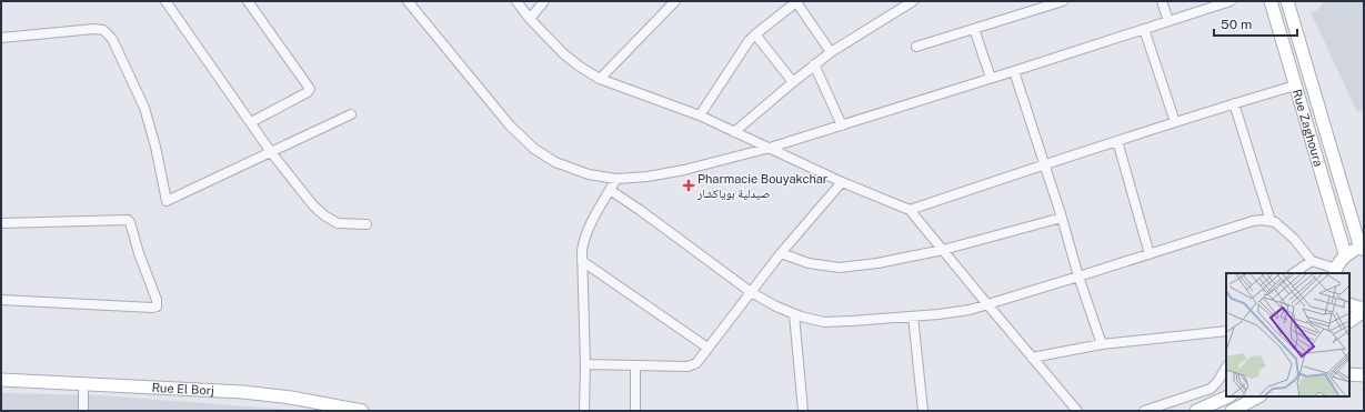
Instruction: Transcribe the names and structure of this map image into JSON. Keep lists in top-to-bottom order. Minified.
{"streets":{"main road":["Rue Zaghoura","Rue El Borj"]},"places":{"health":["Pharmacie Bouyakchar صيدلية بوياكشار"]},"scale_bar":"50 m"}
